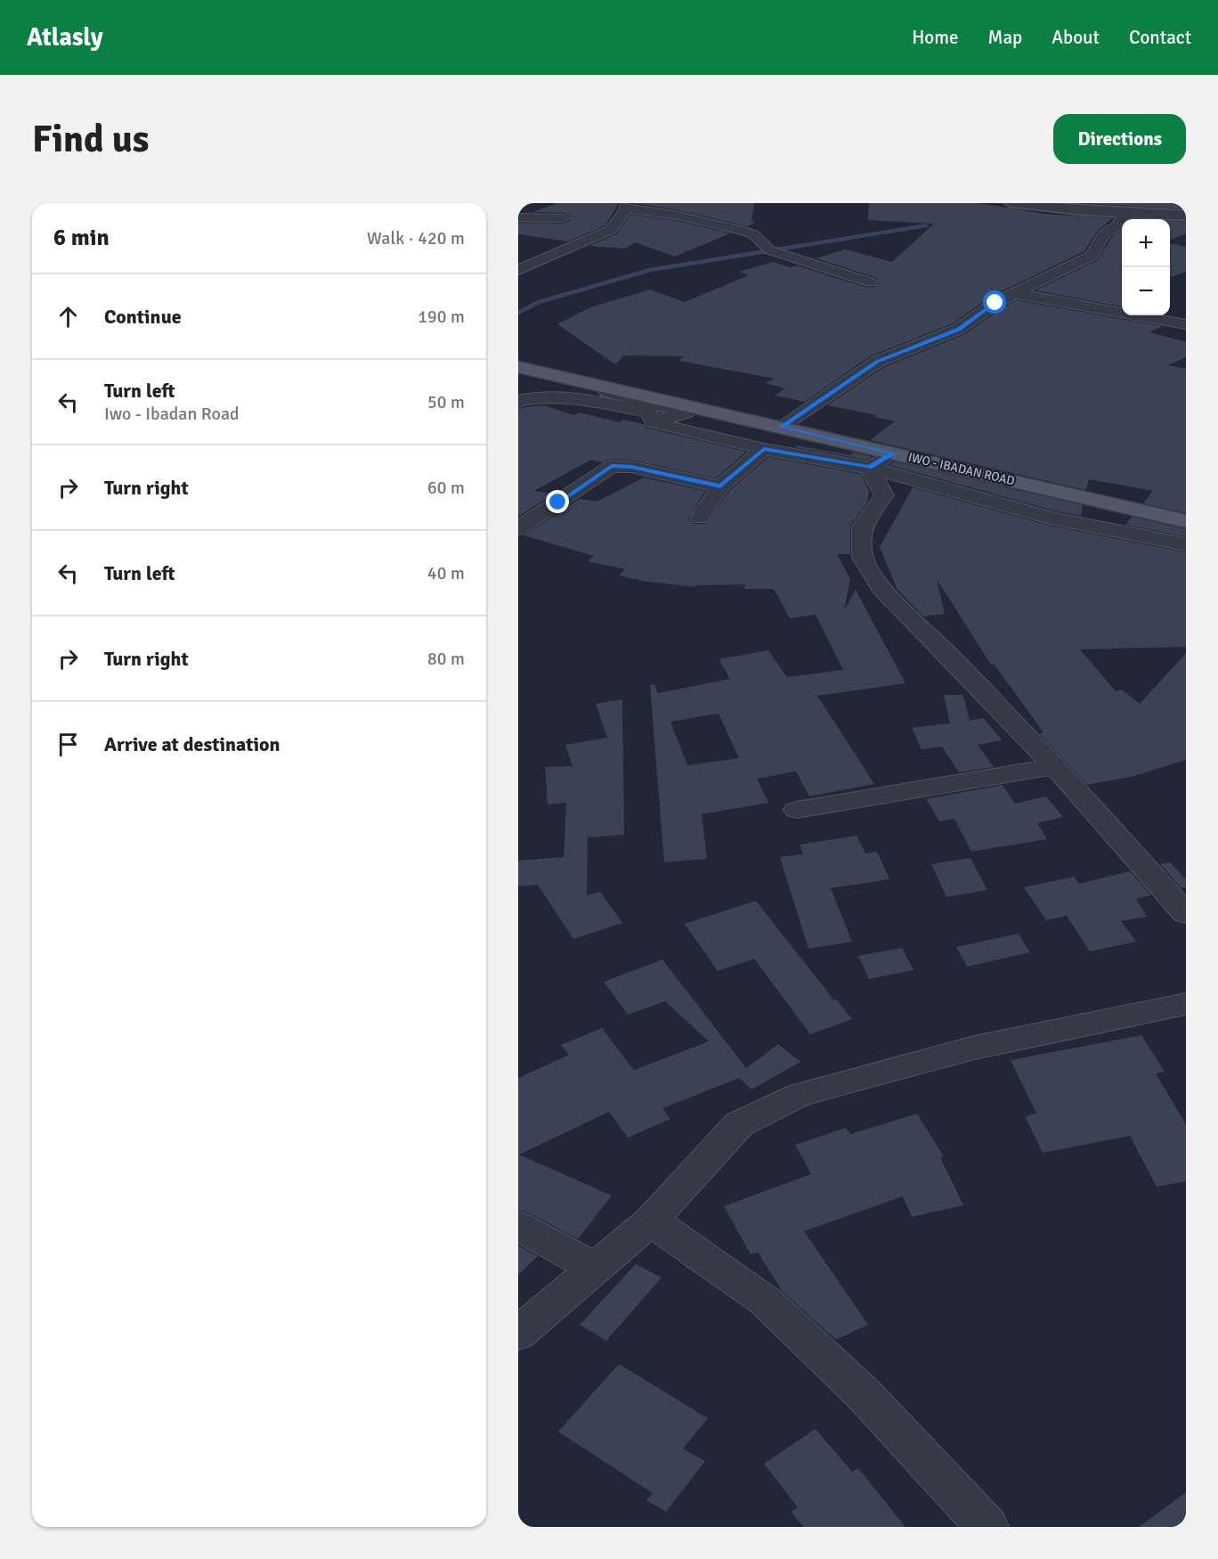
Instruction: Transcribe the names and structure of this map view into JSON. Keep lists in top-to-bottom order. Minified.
{"streets":{"main road":["IWO - IBADAN ROAD"]},"page":{"header":"Atlasly","nav":["Home","Map","About","Contact"],"buttons":"Directions","title":"Find us","heading":["6 min","Walk · 420 m"],"map_buttons":["+","−"],"list":[["Continue","190 m"],["Turn left","Iwo - Ibadan Road","50 m"],["Turn right","60 m"],["Turn left","40 m"],["Turn right","80 m"],"Arrive at destination"]}}
